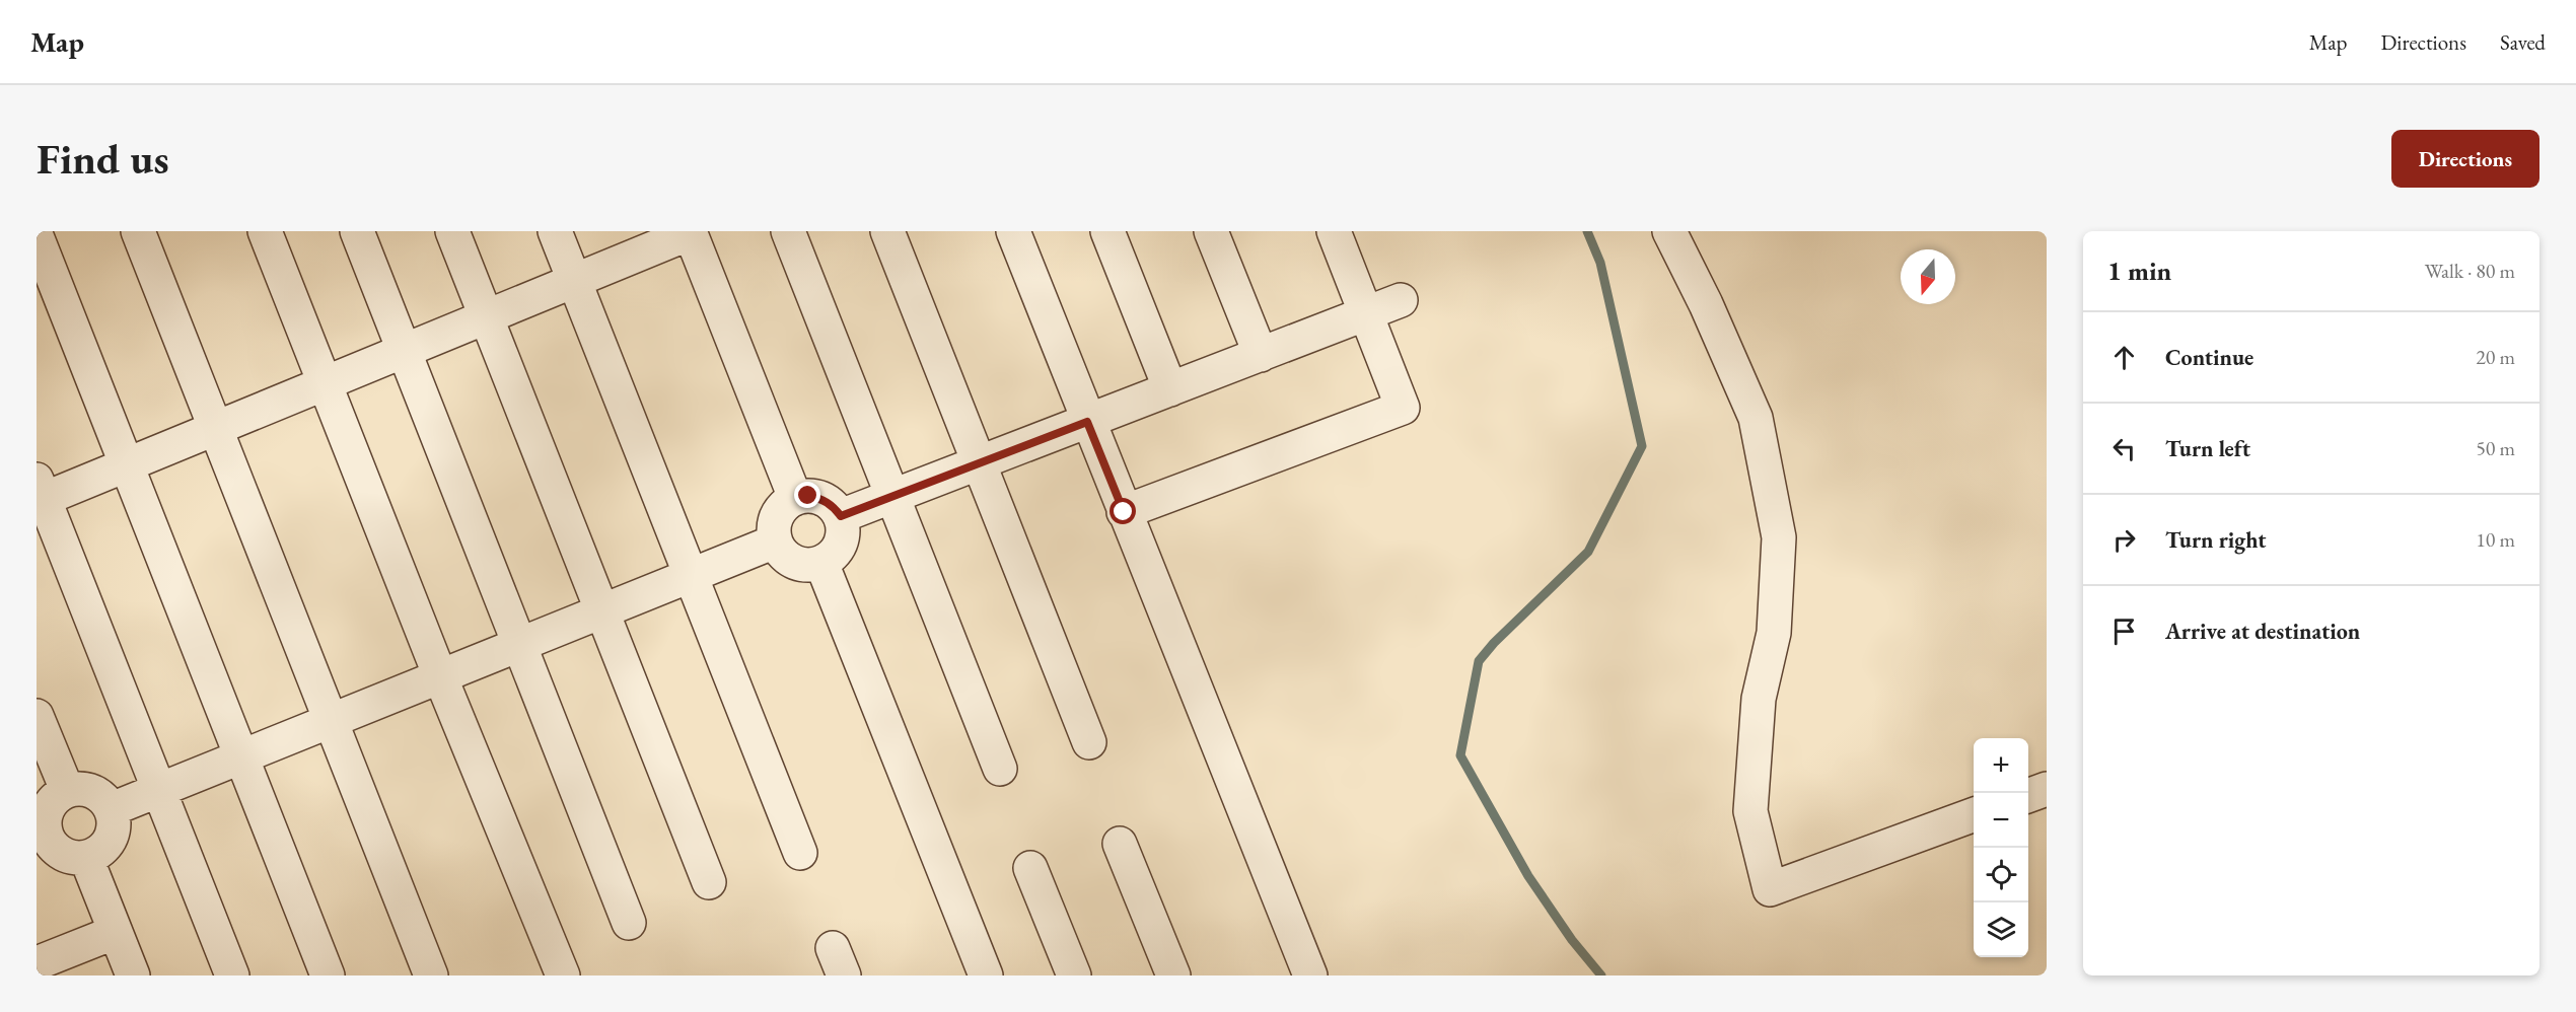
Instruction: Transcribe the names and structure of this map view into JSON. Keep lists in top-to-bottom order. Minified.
{"north":"bottom","page":{"header":"Map","nav":["Map","Directions","Saved"],"buttons":"Directions","title":"Find us","heading":["1 min","Walk · 80 m"],"list":[["Continue","20 m"],["Turn left","50 m"],["Turn right","10 m"],"Arrive at destination"],"map_buttons":["+","−"]}}
